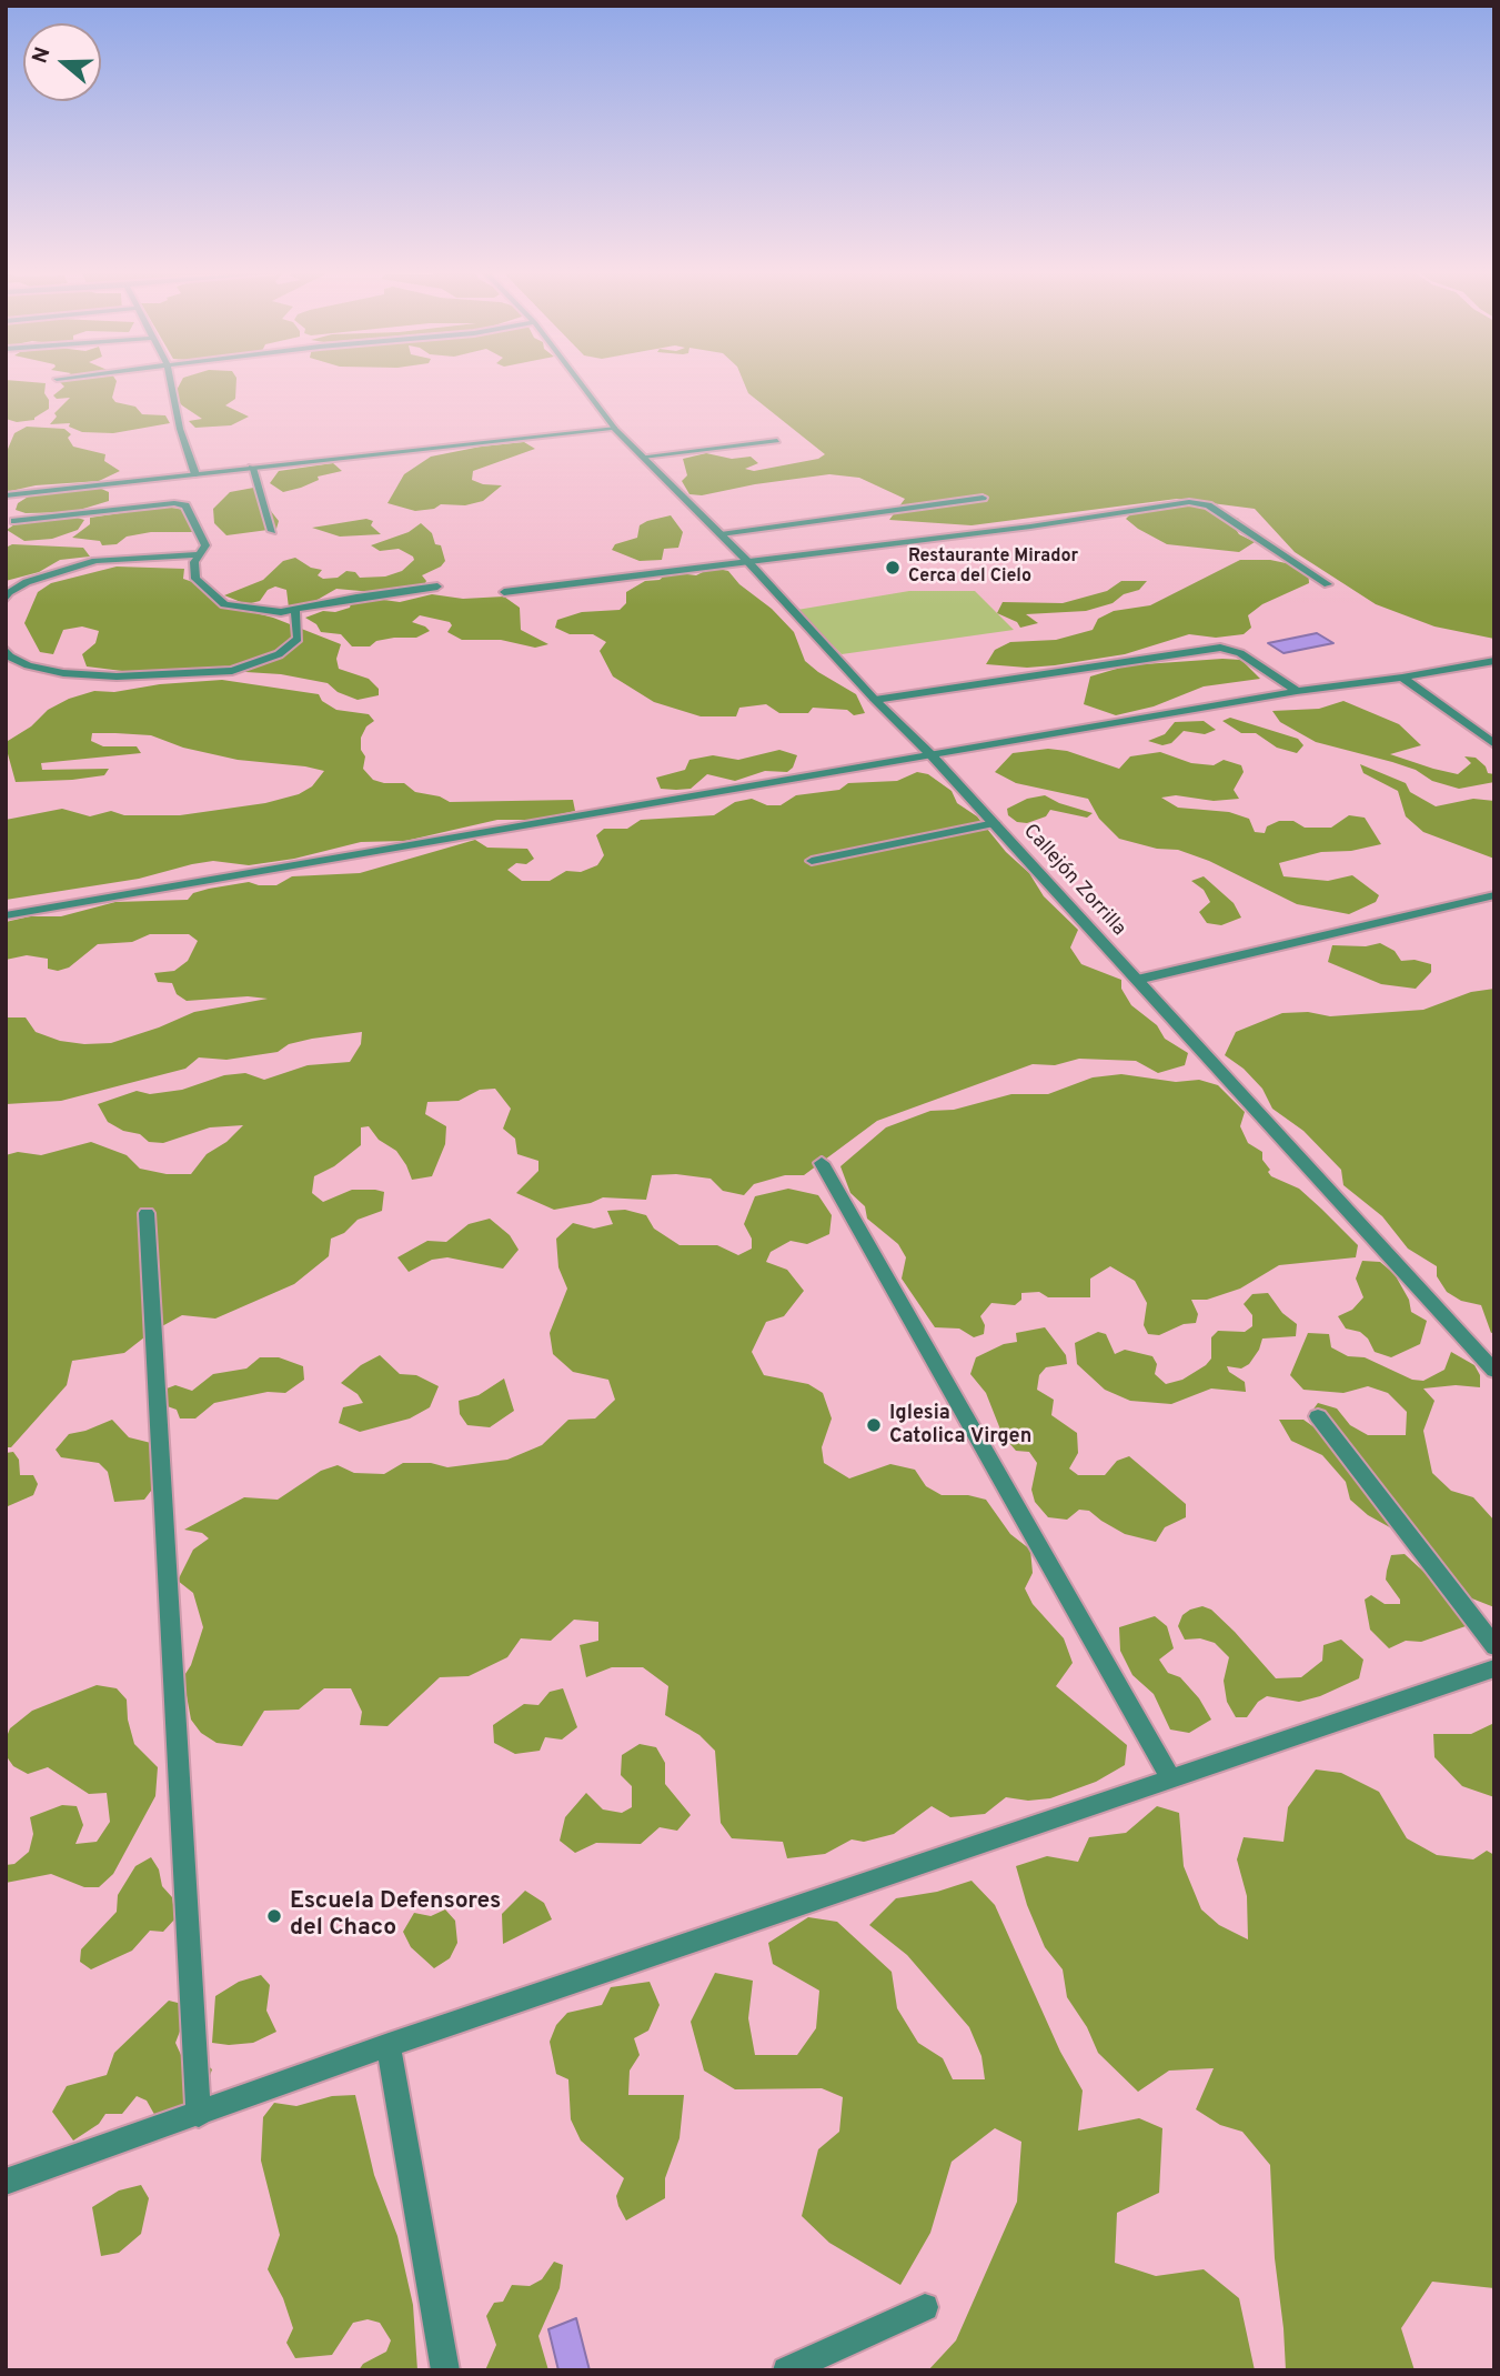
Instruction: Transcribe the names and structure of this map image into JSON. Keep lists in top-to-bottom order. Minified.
{"streets":{"street":["Callejón Zorrilla"]},"places":["Restaurante Mirador Cerca del Cielo","Iglesia Catolica Virgen","Escuela Defensores del Chaco"],"north":"left"}
